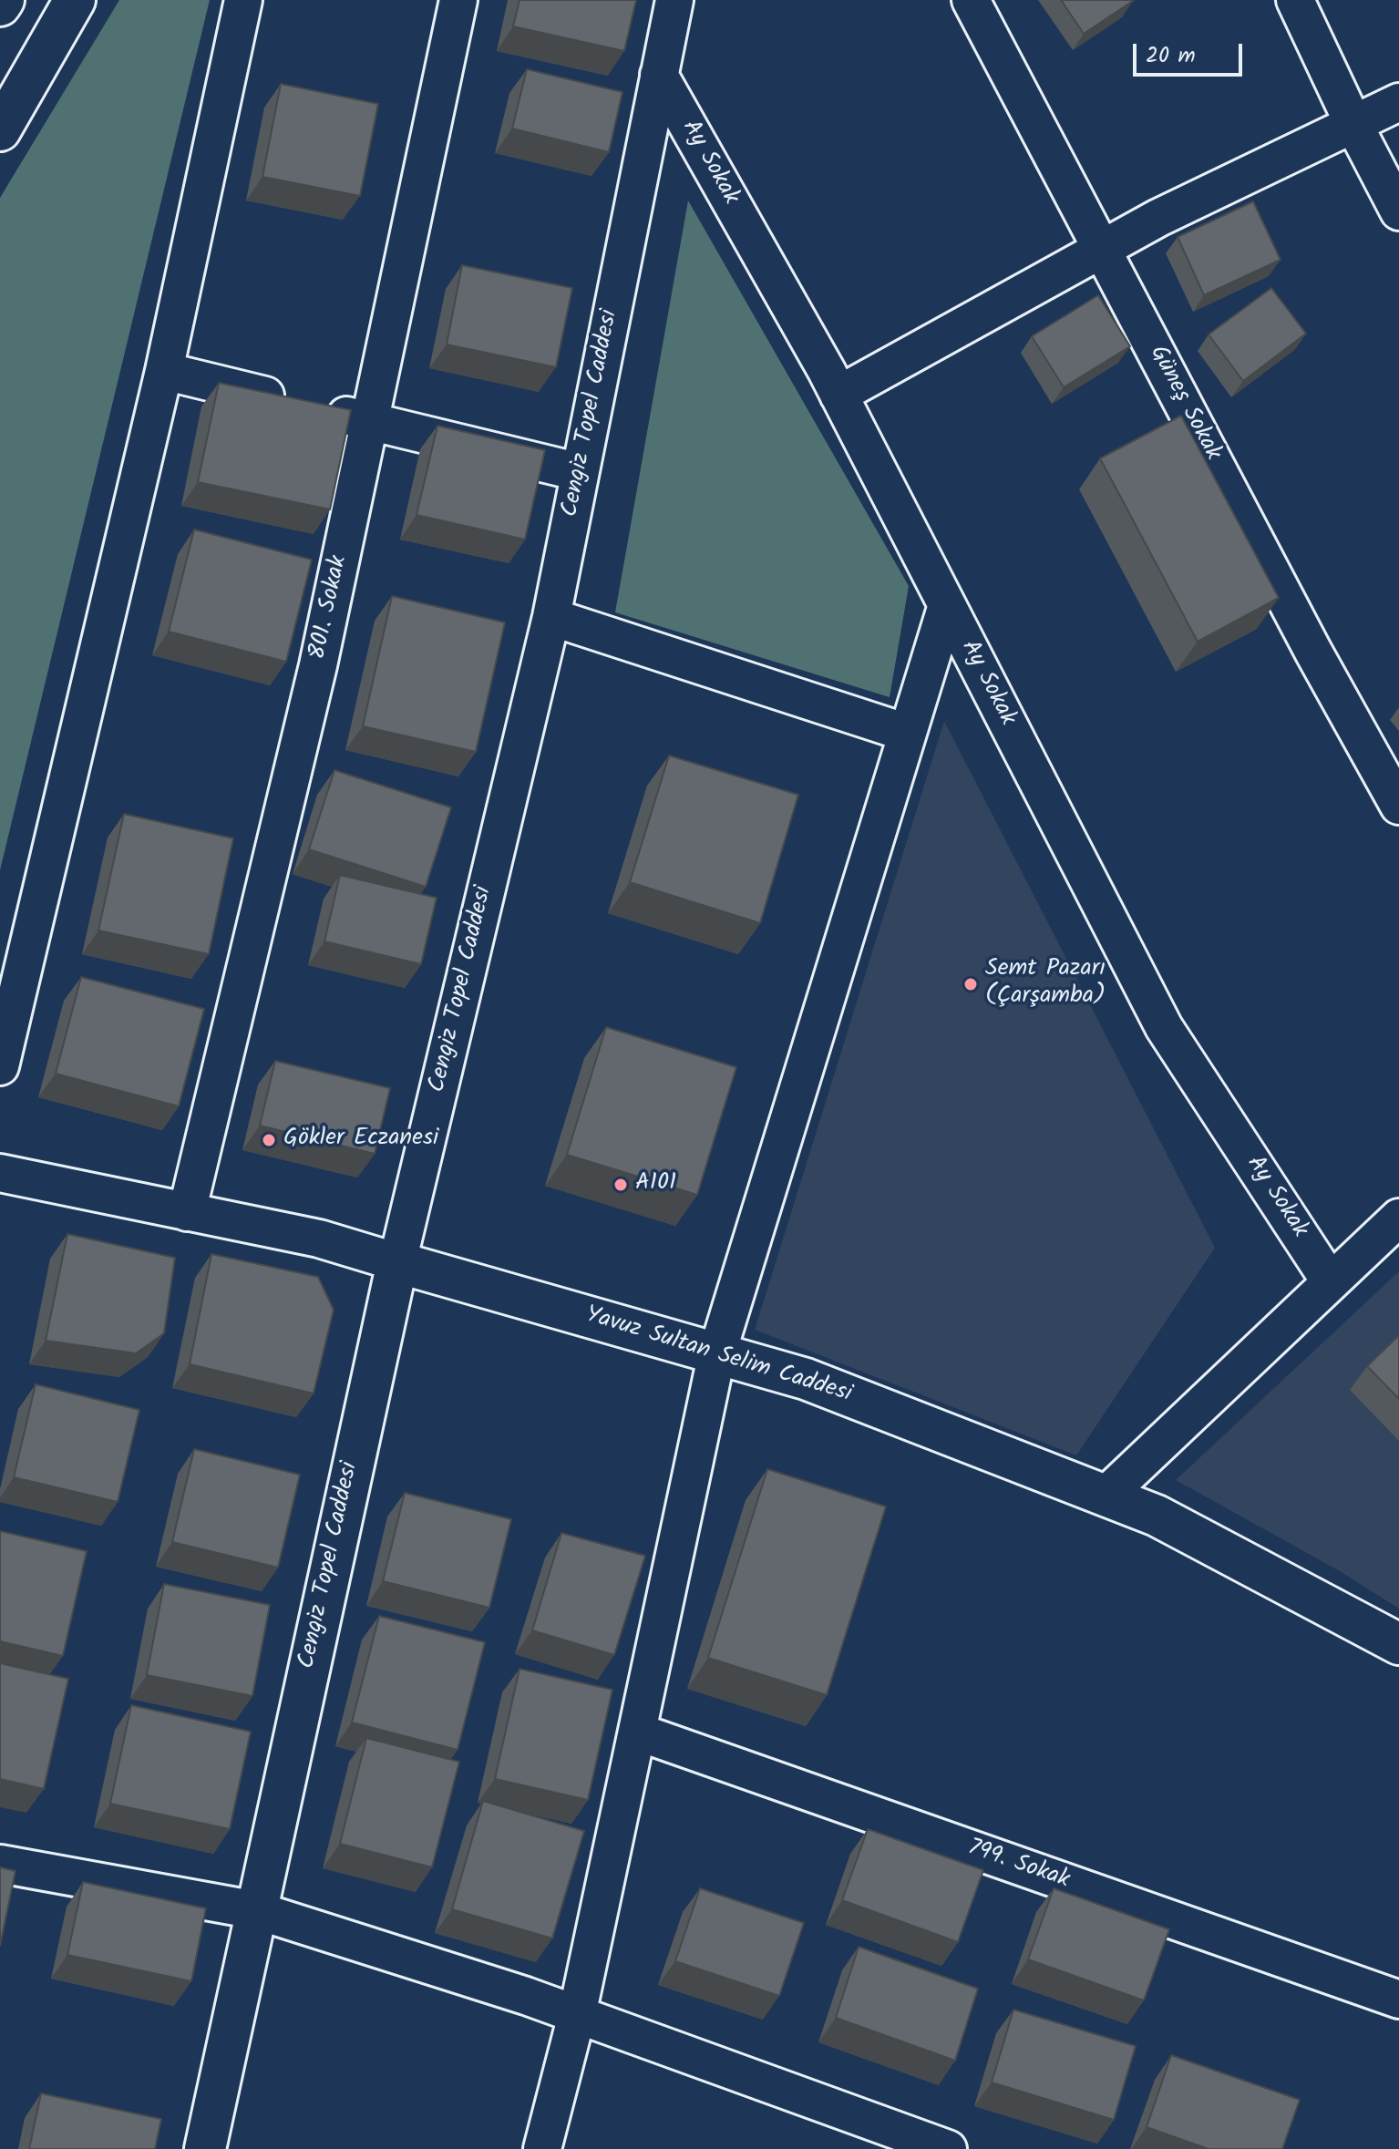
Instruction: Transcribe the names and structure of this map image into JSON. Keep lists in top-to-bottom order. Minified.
{"streets":{"street":["Ay Sokak","Güneş Sokak","Cengiz Topel Caddesi","801. Sokak","Yavuz Sultan Selim Caddesi","799. Sokak"]},"crossings":[["Ay Sokak","Cengiz Topel Caddesi"],["Cengiz Topel Caddesi","Yavuz Sultan Selim Caddesi"],["801. Sokak","Yavuz Sultan Selim Caddesi"]],"places":["Semt Pazarı (Çarşamba)","Gökler Eczanesi","A101"],"scale_bar":"20 m"}
